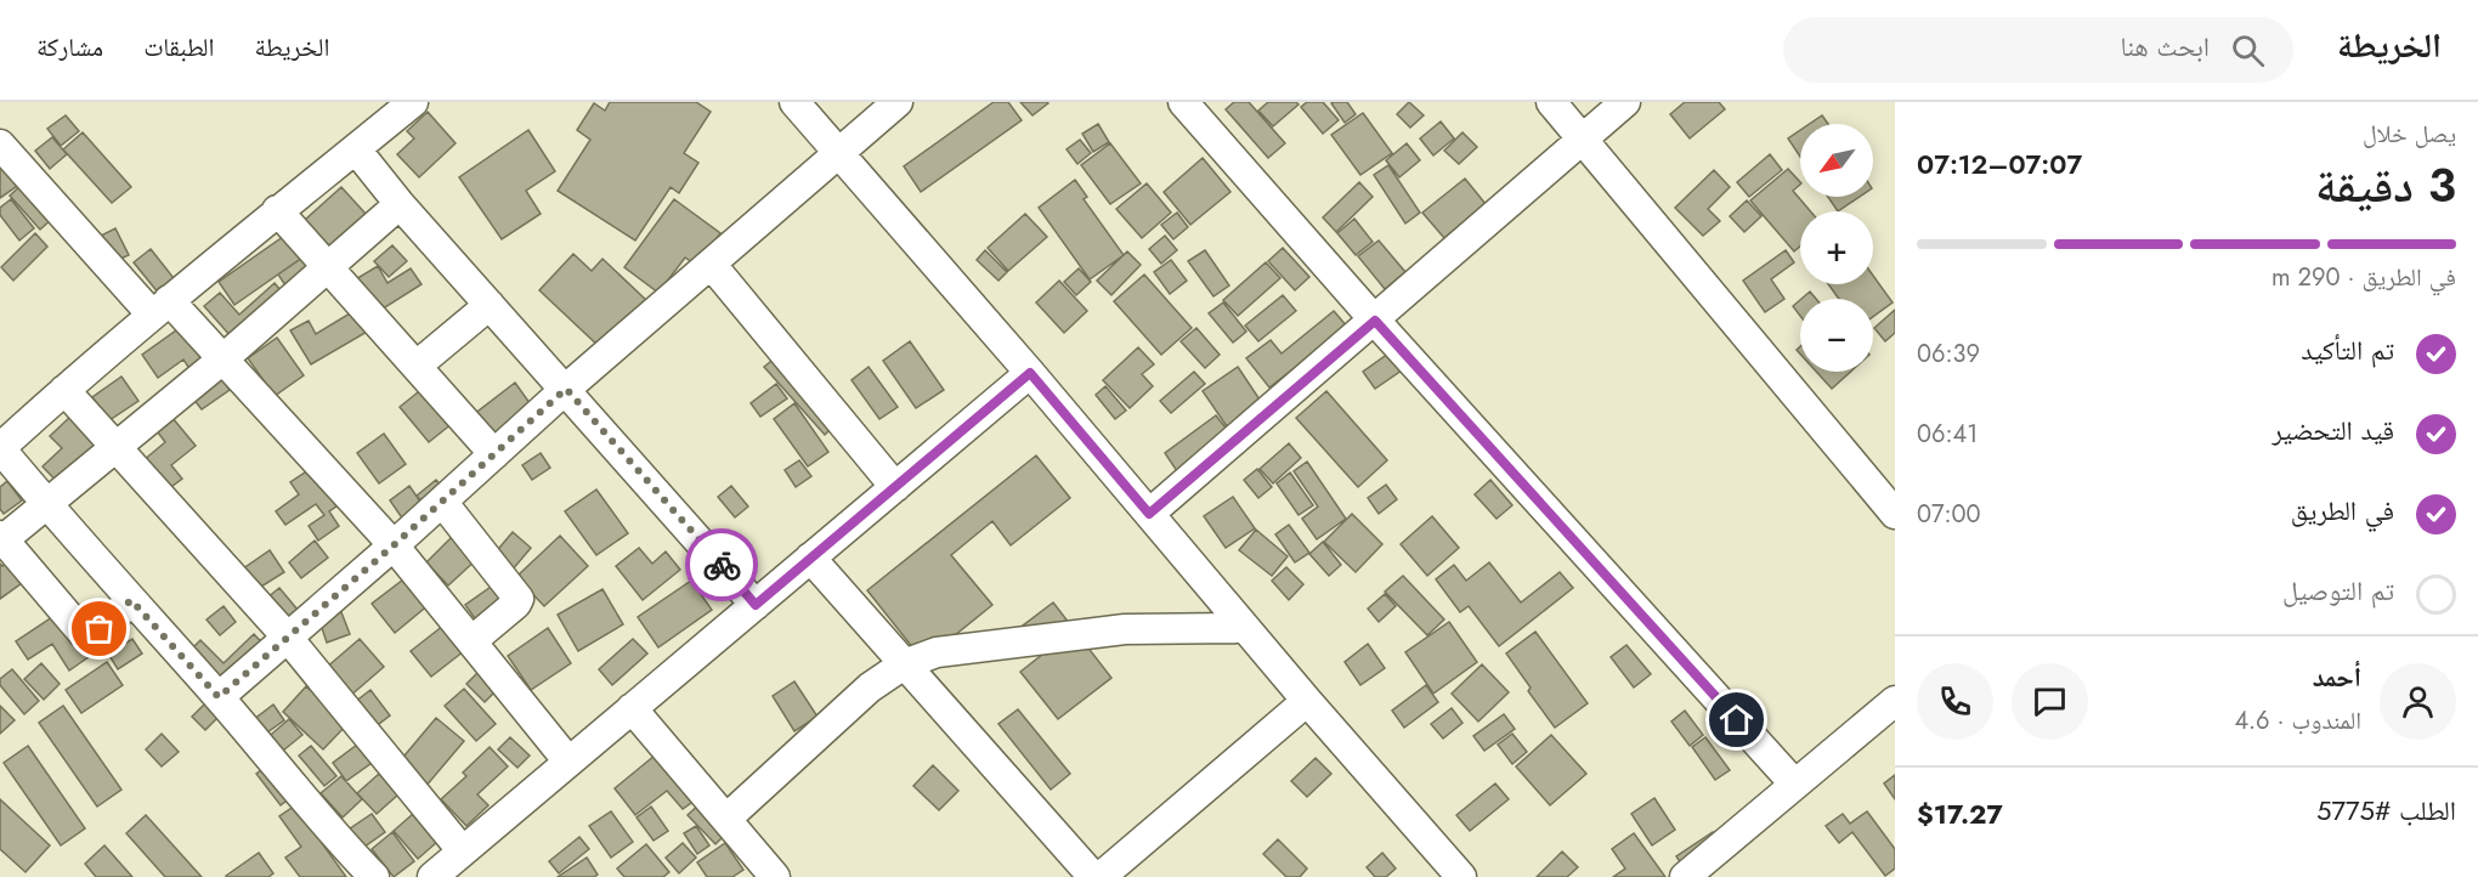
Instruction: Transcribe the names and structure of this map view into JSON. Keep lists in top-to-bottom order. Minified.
{"north":"bottom left","page":{"header":"الخريطة","search":"ابحث هنا","nav":["الخريطة","الطبقات","مشاركة"],"heading":["3 دقيقة","يصل خلال","07:07–07:12"],"panel":["أحمد","المندوب · 4.6","الطلب #5775","$17.27"],"map_buttons":["+","−"],"bar":"في الطريق · 290 m","list":[["تم التأكيد","06:39"],["قيد التحضير","06:41"],["في الطريق","07:00"],"تم التوصيل"]}}
